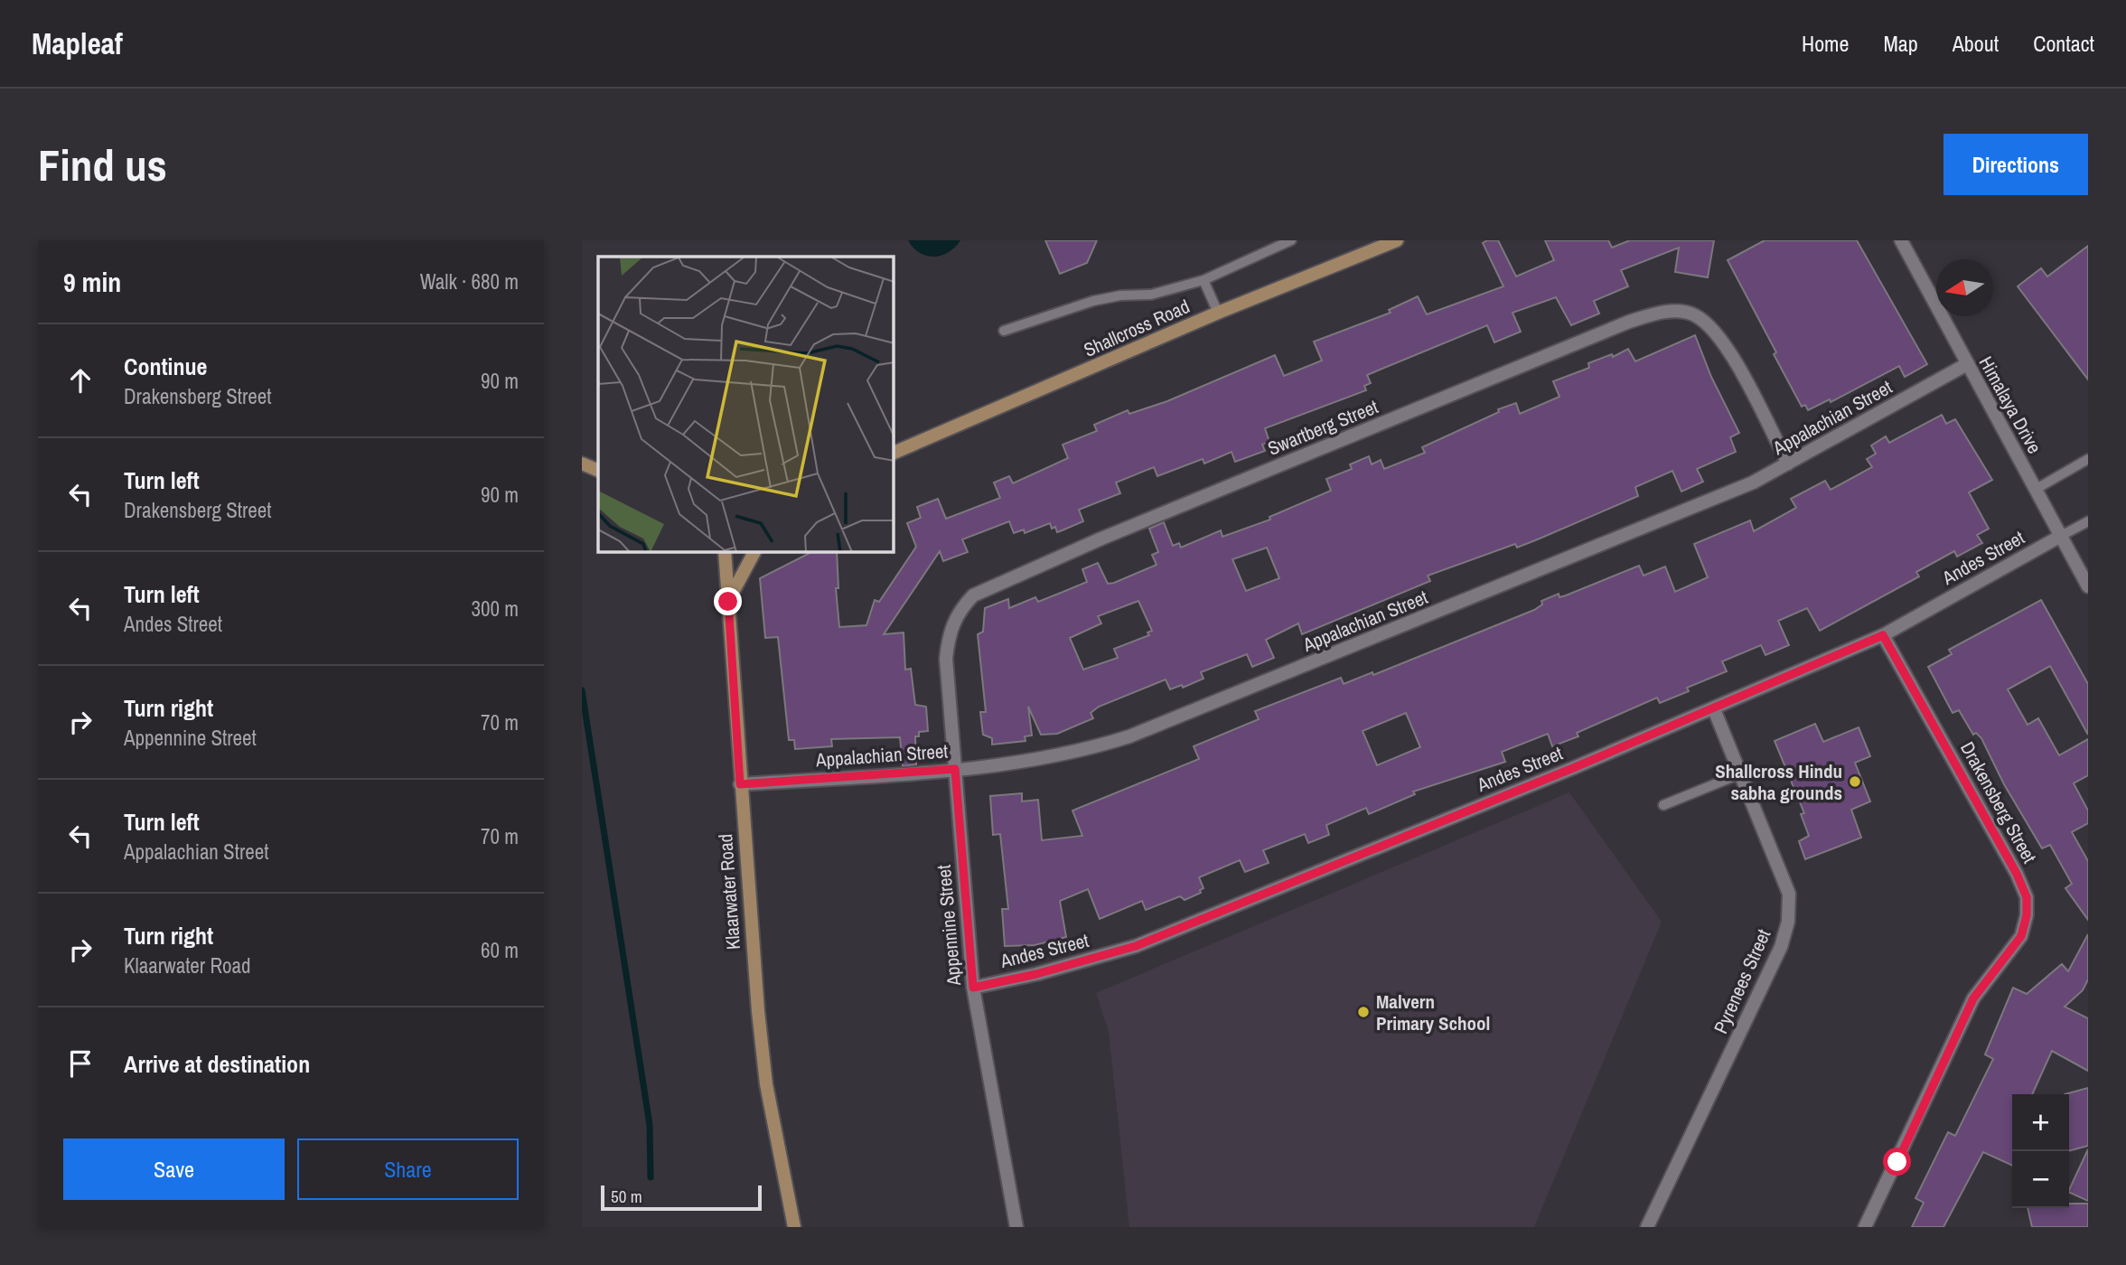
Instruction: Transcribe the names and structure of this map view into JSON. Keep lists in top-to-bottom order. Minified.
{"streets":{"street":["Shallcross Road","Himalaya Drive","Appalachian Street","Swartberg Street","Andes Street","Drakensberg Street","Klaarwater Road","Appennine Street","Pyrenees Street"]},"crossings":[["Himalaya Drive","Appalachian Street"],["Himalaya Drive","Andes Street"],["Appalachian Street","Swartberg Street"],["Appalachian Street","Klaarwater Road"],["Appalachian Street","Appennine Street"],["Swartberg Street","Appennine Street"],["Andes Street","Drakensberg Street"],["Andes Street","Appennine Street"],["Andes Street","Pyrenees Street"]],"places":["Shallcross Hindu sabha grounds","Malvern Primary School"],"scale_bar":"50 m","north":"left","page":{"header":"Mapleaf","nav":["Home","Map","About","Contact"],"buttons":["Directions",["Save","Share"]],"title":"Find us","heading":["9 min","Walk · 680 m"],"list":[["Continue","Drakensberg Street","90 m"],["Turn left","Drakensberg Street","90 m"],["Turn left","Andes Street","300 m"],["Turn right","Appennine Street","70 m"],["Turn left","Appalachian Street","70 m"],["Turn right","Klaarwater Road","60 m"],"Arrive at destination"],"map_buttons":["+","−"],"scale":"50 m"}}
